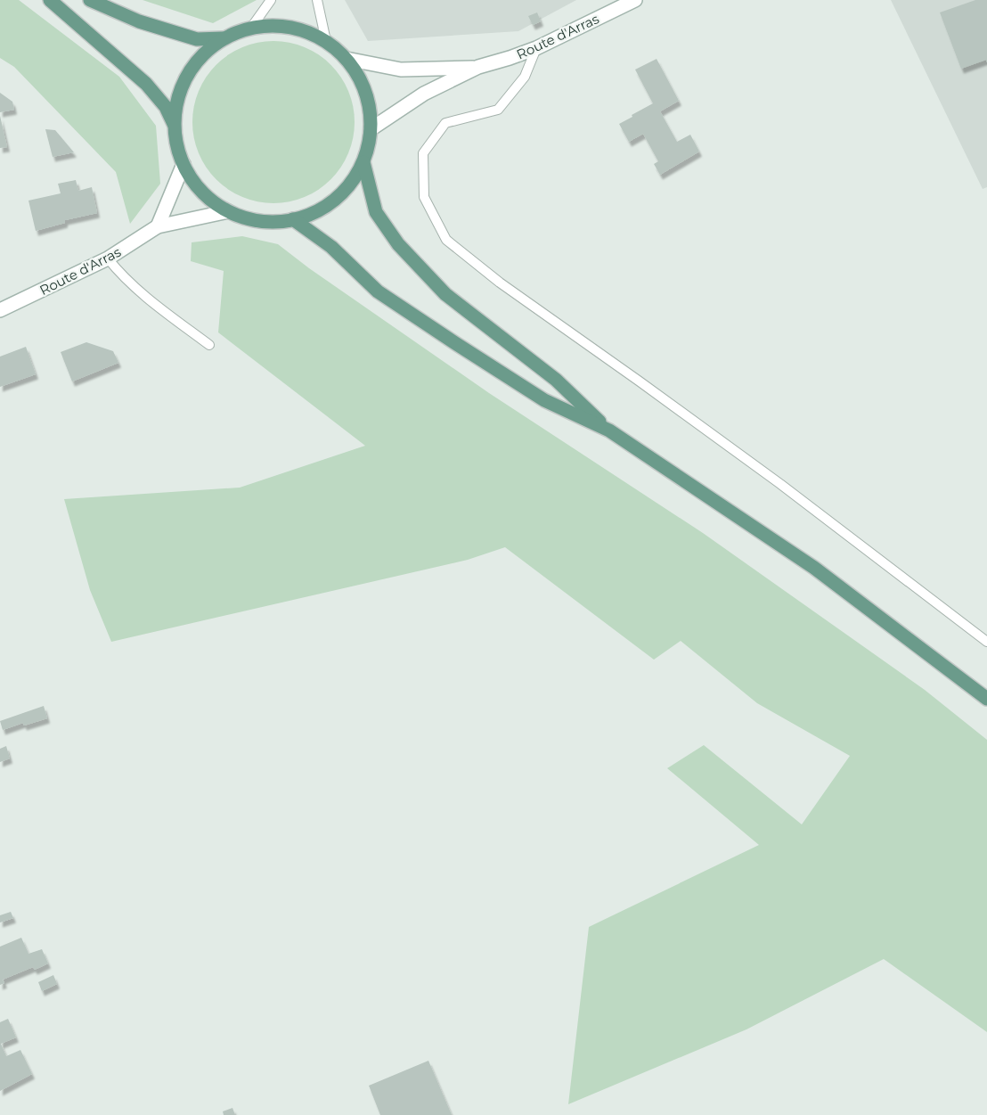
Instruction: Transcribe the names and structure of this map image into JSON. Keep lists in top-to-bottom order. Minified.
{"streets":{"main road":["Route d'Arras"]}}
